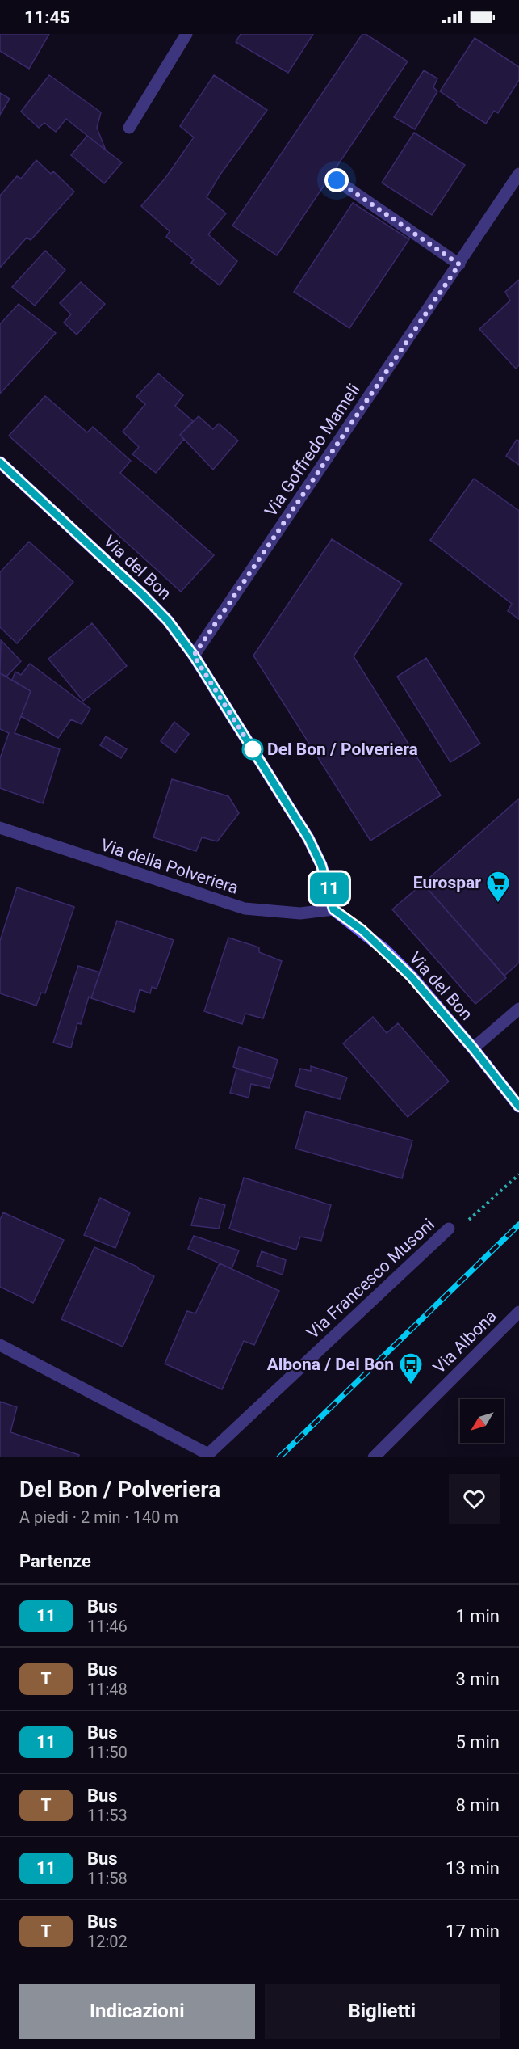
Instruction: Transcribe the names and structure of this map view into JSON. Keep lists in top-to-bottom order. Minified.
{"streets":{"street":["Via Goffredo Mameli","Via del Bon","Via della Polveriera","Via Francesco Musoni","Via Albona"]},"crossings":[["Via Goffredo Mameli","Via del Bon"],["Via del Bon","Via della Polveriera"]],"places":{"other":["Del Bon / Polveriera"],"supermarket":["Eurospar"],"bus stop":["Albona / Del Bon"]},"lines":["bus line 11"],"north":"bottom left","page":{"status":"11:45","on_map":"11","heading":[["Del Bon / Polveriera","A piedi · 2 min · 140 m"],"Partenze"],"list":[{"mark":"11","name":"Bus","note":"11:46","value":"1 min"},{"mark":"T","name":"Bus","note":"11:48","value":"3 min"},{"mark":"11","name":"Bus","note":"11:50","value":"5 min"},{"mark":"T","name":"Bus","note":"11:53","value":"8 min"},{"mark":"11","name":"Bus","note":"11:58","value":"13 min"},{"mark":"T","name":"Bus","note":"12:02","value":"17 min"}],"buttons":["Indicazioni","Biglietti"]}}
